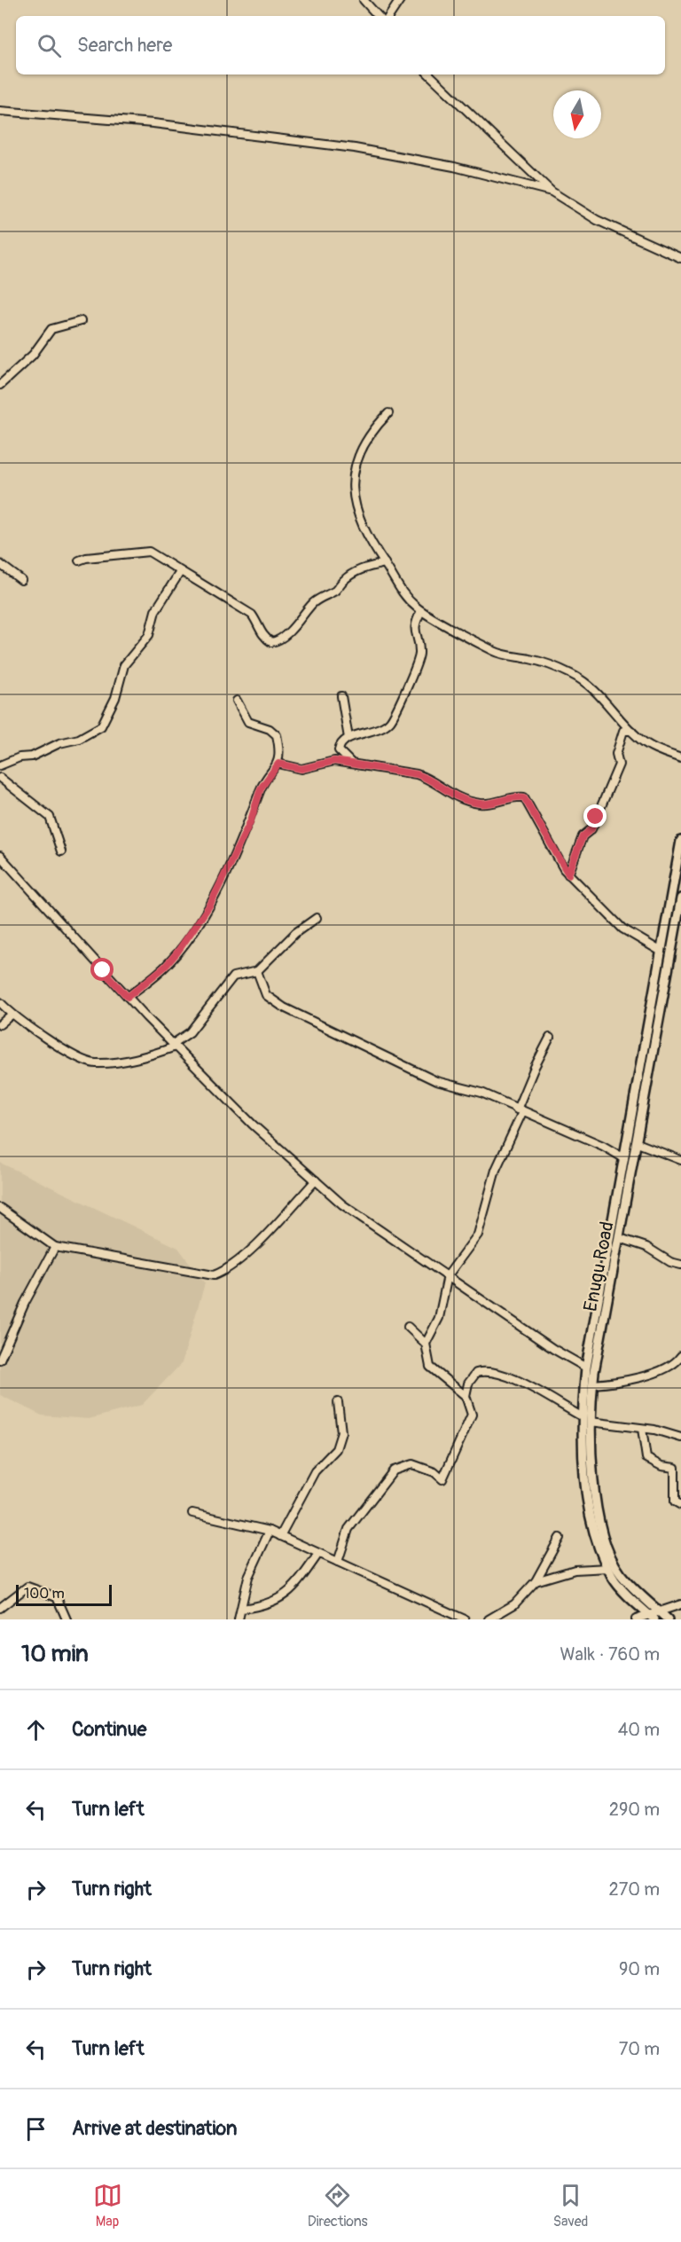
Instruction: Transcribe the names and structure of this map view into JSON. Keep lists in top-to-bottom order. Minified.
{"streets":{"main road":["Enugu Road"]},"scale_bar":"100 m","north":"bottom","page":{"search":"Search here","scale":"100 m","heading":["10 min","Walk · 760 m"],"list":[["Continue","40 m"],["Turn left","290 m"],["Turn right","270 m"],["Turn right","90 m"],["Turn left","70 m"],"Arrive at destination"],"nav":["Map","Directions","Saved"]}}
